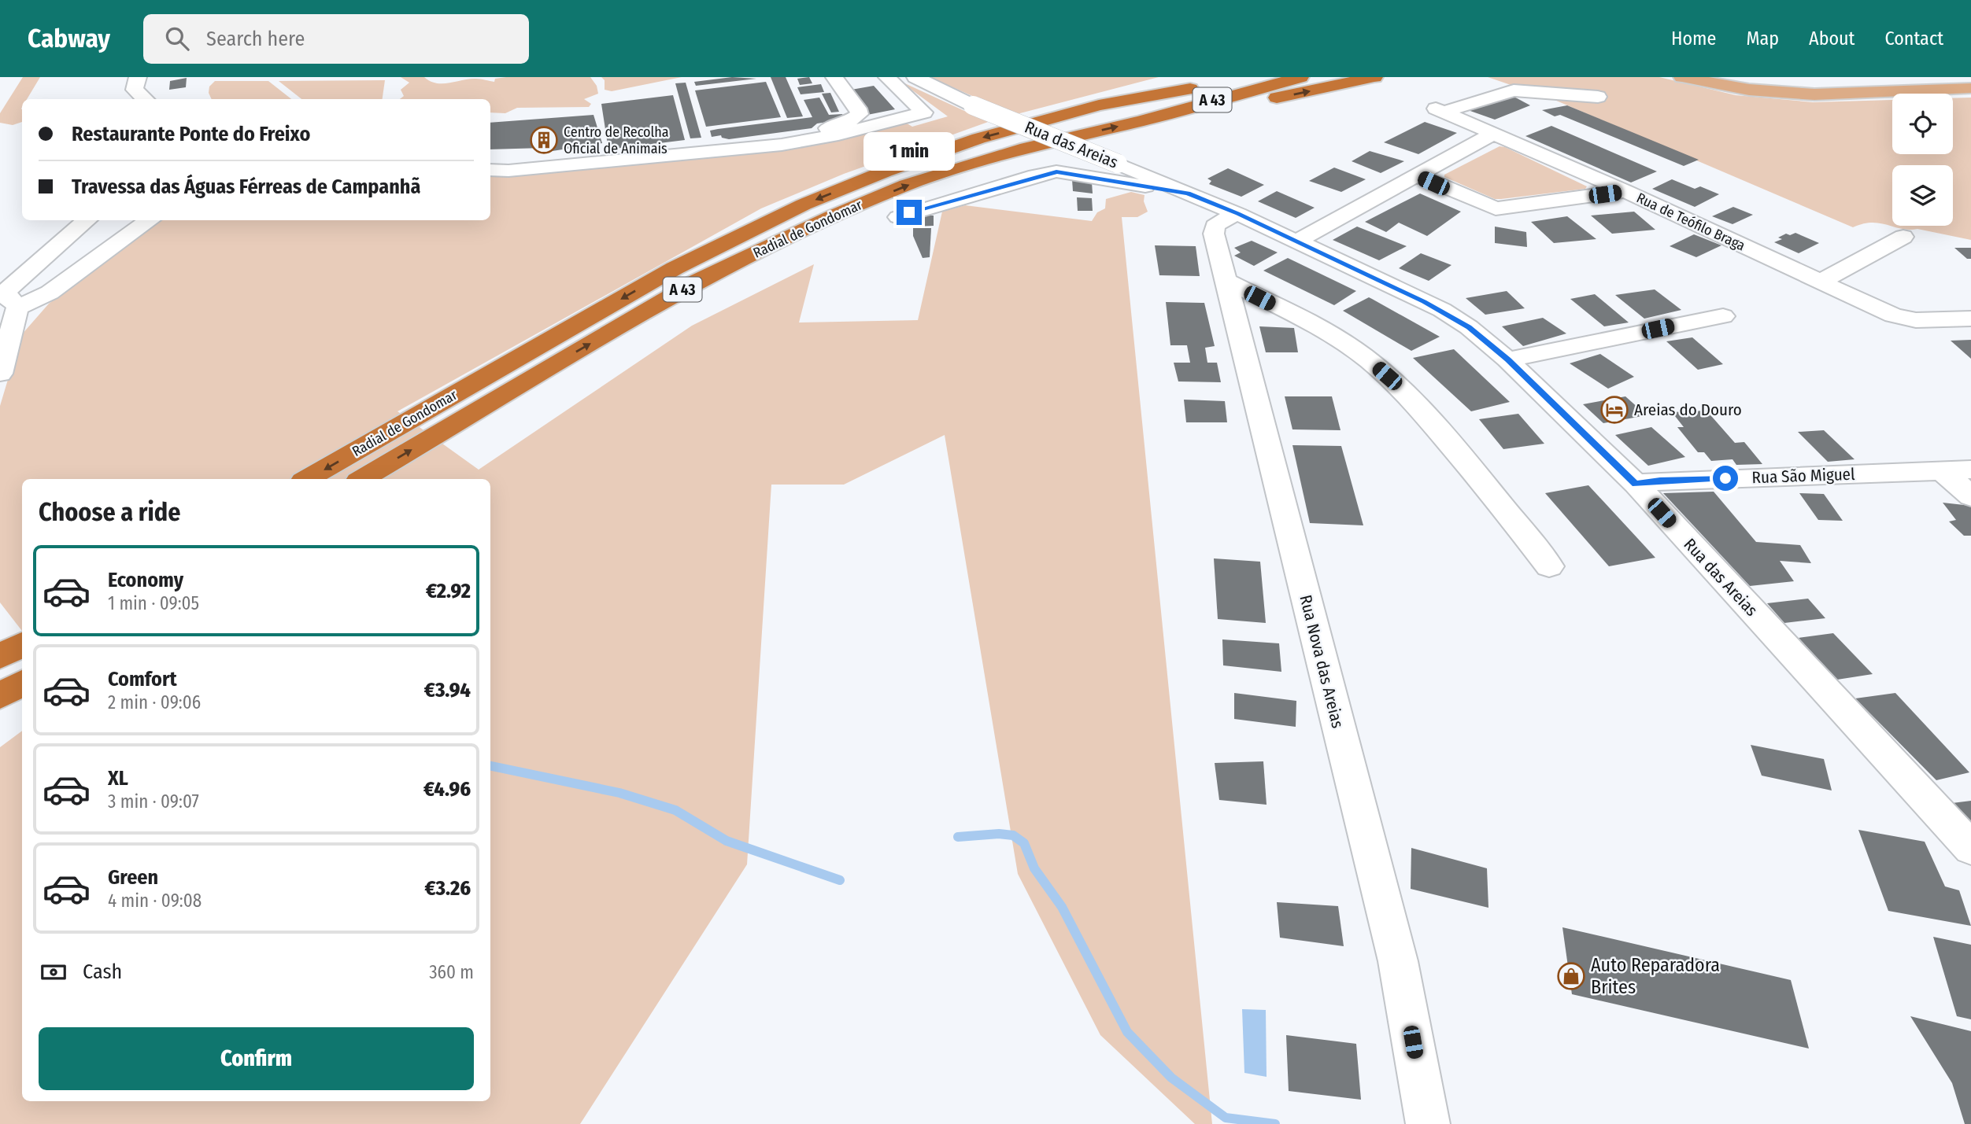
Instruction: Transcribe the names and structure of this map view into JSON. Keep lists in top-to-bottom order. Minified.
{"streets":{"highway":["A 43","Radial de Gondomar"],"street":["Rua das Areias","Rua de Teófilo Braga","Rua São Miguel","Rua Nova das Areias"]},"crossings":[["Rua das Areias","Rua São Miguel"],["Rua das Areias","Rua Nova das Areias"]],"places":{"building":["Centro de Recolha Oficial de Animais"],"hotel":["Areias do Douro"],"shop":["Auto Reparadora Brites"]},"page":{"header":"Cabway","search":"Search here","nav":["Home","Map","About","Contact"],"banner":["Restaurante Ponte do Freixo","Travessa das Águas Férreas de Campanhã"],"bubble":"1 min","heading":"Choose a ride","list":[{"name":"Economy","note":"1 min · 09:05","value":"€2.92"},{"name":"Comfort","note":"2 min · 09:06","value":"€3.94"},{"name":"XL","note":"3 min · 09:07","value":"€4.96"},{"name":"Green","note":"4 min · 09:08","value":"€3.26"}],"pay":["Cash","360 m"],"buttons":"Confirm"}}
